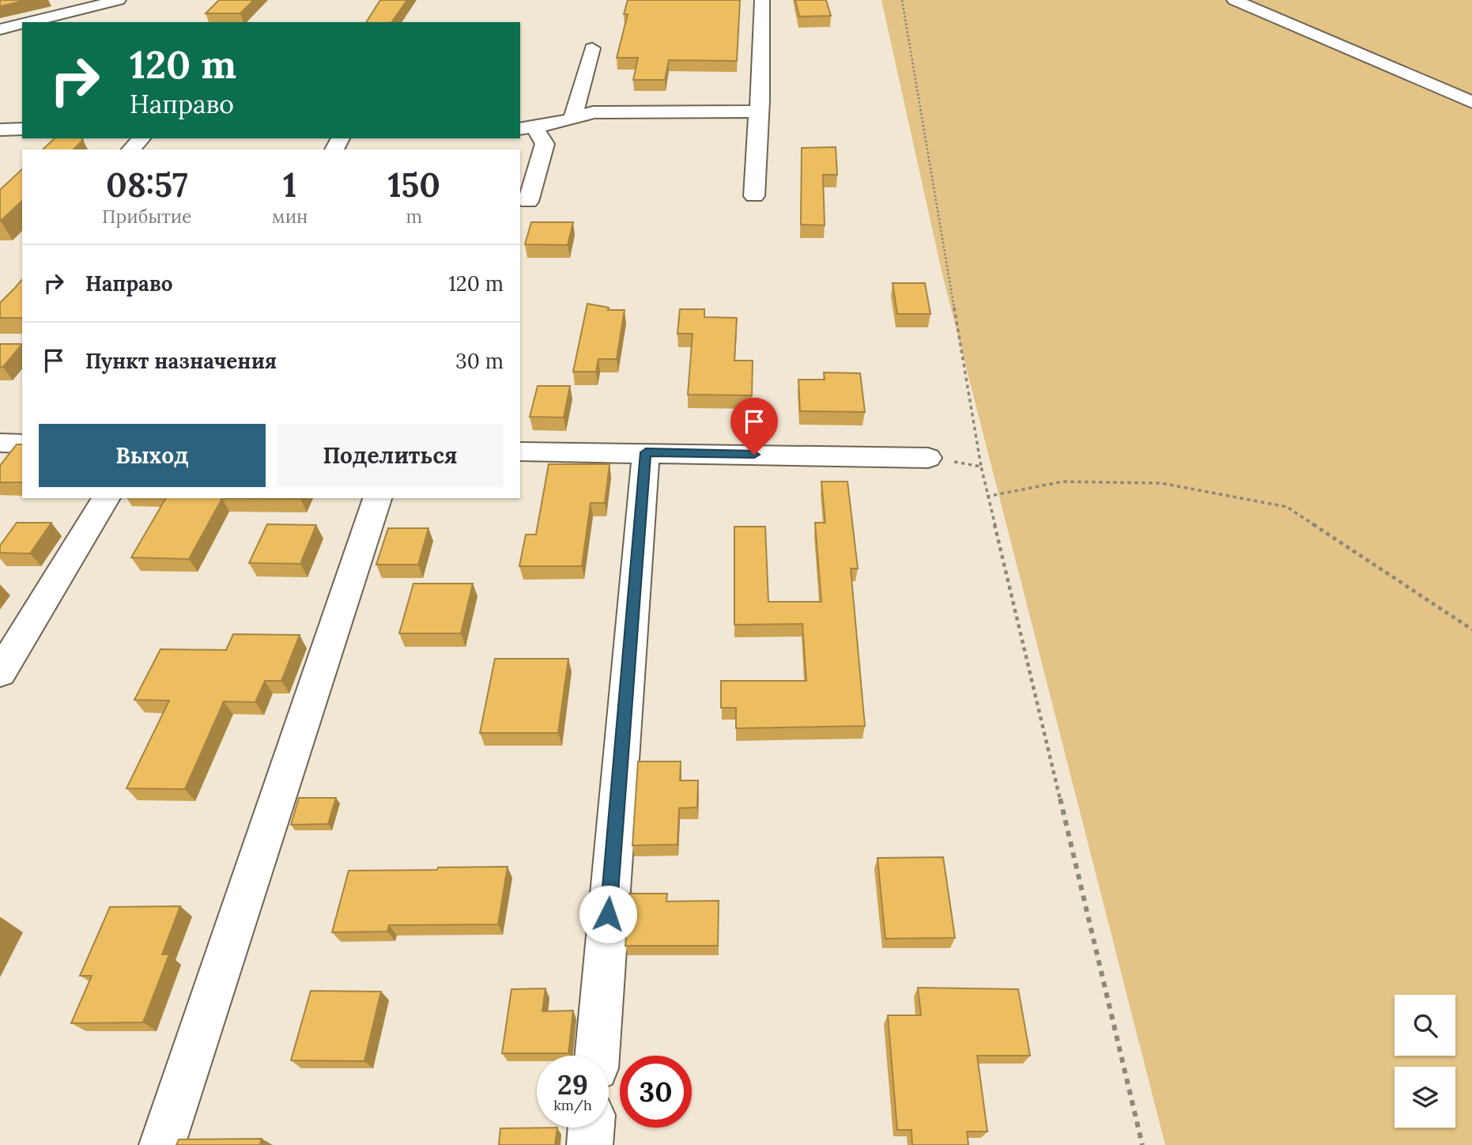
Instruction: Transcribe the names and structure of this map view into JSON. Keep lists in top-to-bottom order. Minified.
{"page":{"turn":["120 m","Направо"],"eta":["08:57","Прибытие","1","мин","150","m"],"list":[{"name":"Направо","value":"120 m"},{"name":"Пункт назначения","value":"30 m"}],"buttons":["Выход","Поделиться"],"speed":"29 km/h","limit":"30"}}
